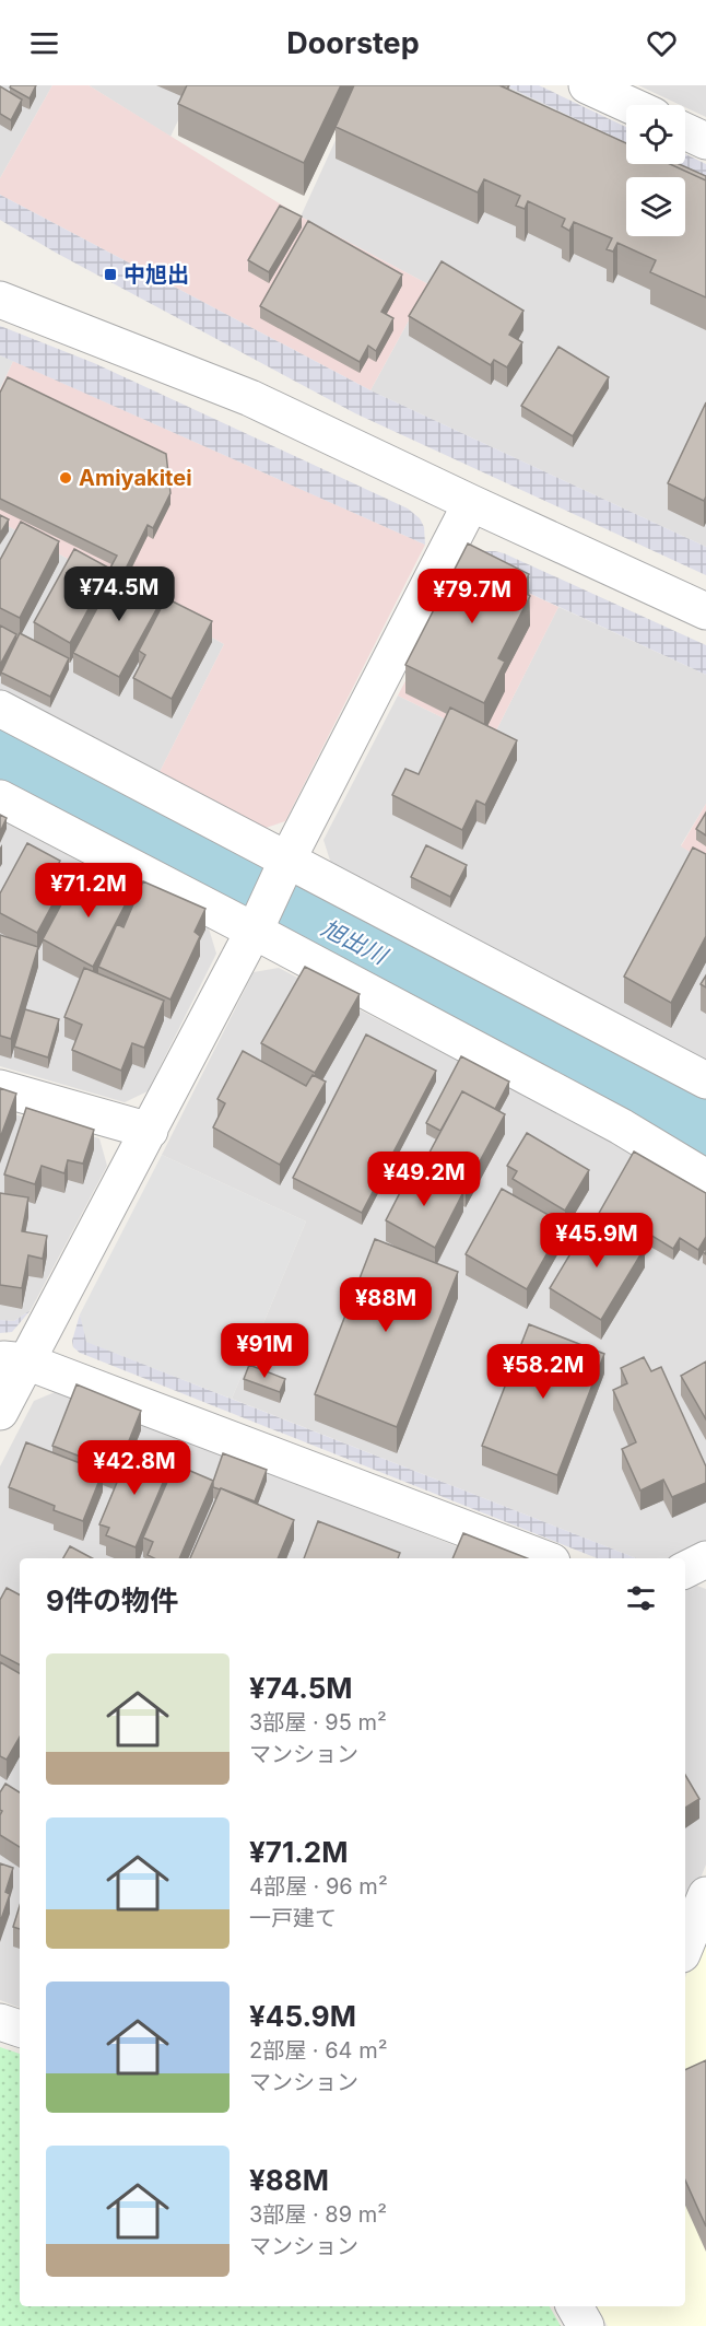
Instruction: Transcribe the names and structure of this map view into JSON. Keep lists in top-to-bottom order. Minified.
{"water":["旭出川"],"places":{"transit":["中旭出"],"other":["Amiyakitei"]},"page":{"header":"Doorstep","price":["¥74.5M","¥79.7M","¥71.2M","¥49.2M","¥45.9M","¥88M","¥91M","¥58.2M","¥42.8M"],"heading":"9件の物件","list":[{"name":"¥74.5M","note":"3部屋 · 95 m² · マンション"},{"name":"¥71.2M","note":"4部屋 · 96 m² · 一戸建て"},{"name":"¥45.9M","note":"2部屋 · 64 m² · マンション"},{"name":"¥88M","note":"3部屋 · 89 m² · マンション"}]}}
